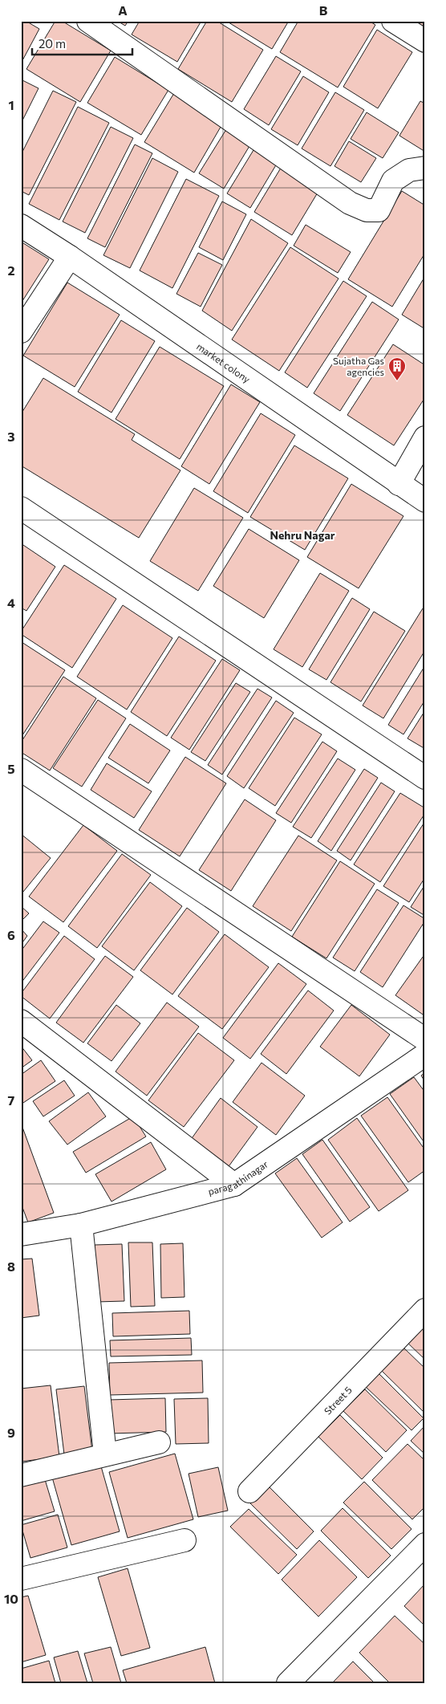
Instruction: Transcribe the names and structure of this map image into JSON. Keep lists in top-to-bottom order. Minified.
{"streets":{"street":["market colony","paragathinagar","Street 5"]},"districts":["Nehru Nagar"],"places":{"building":["Sujatha Gas agencies"]},"scale_bar":"20 m","grid":{"columns":["A","B"],"rows":["1","2","3","4","5","6","7","8","9","10"]}}
